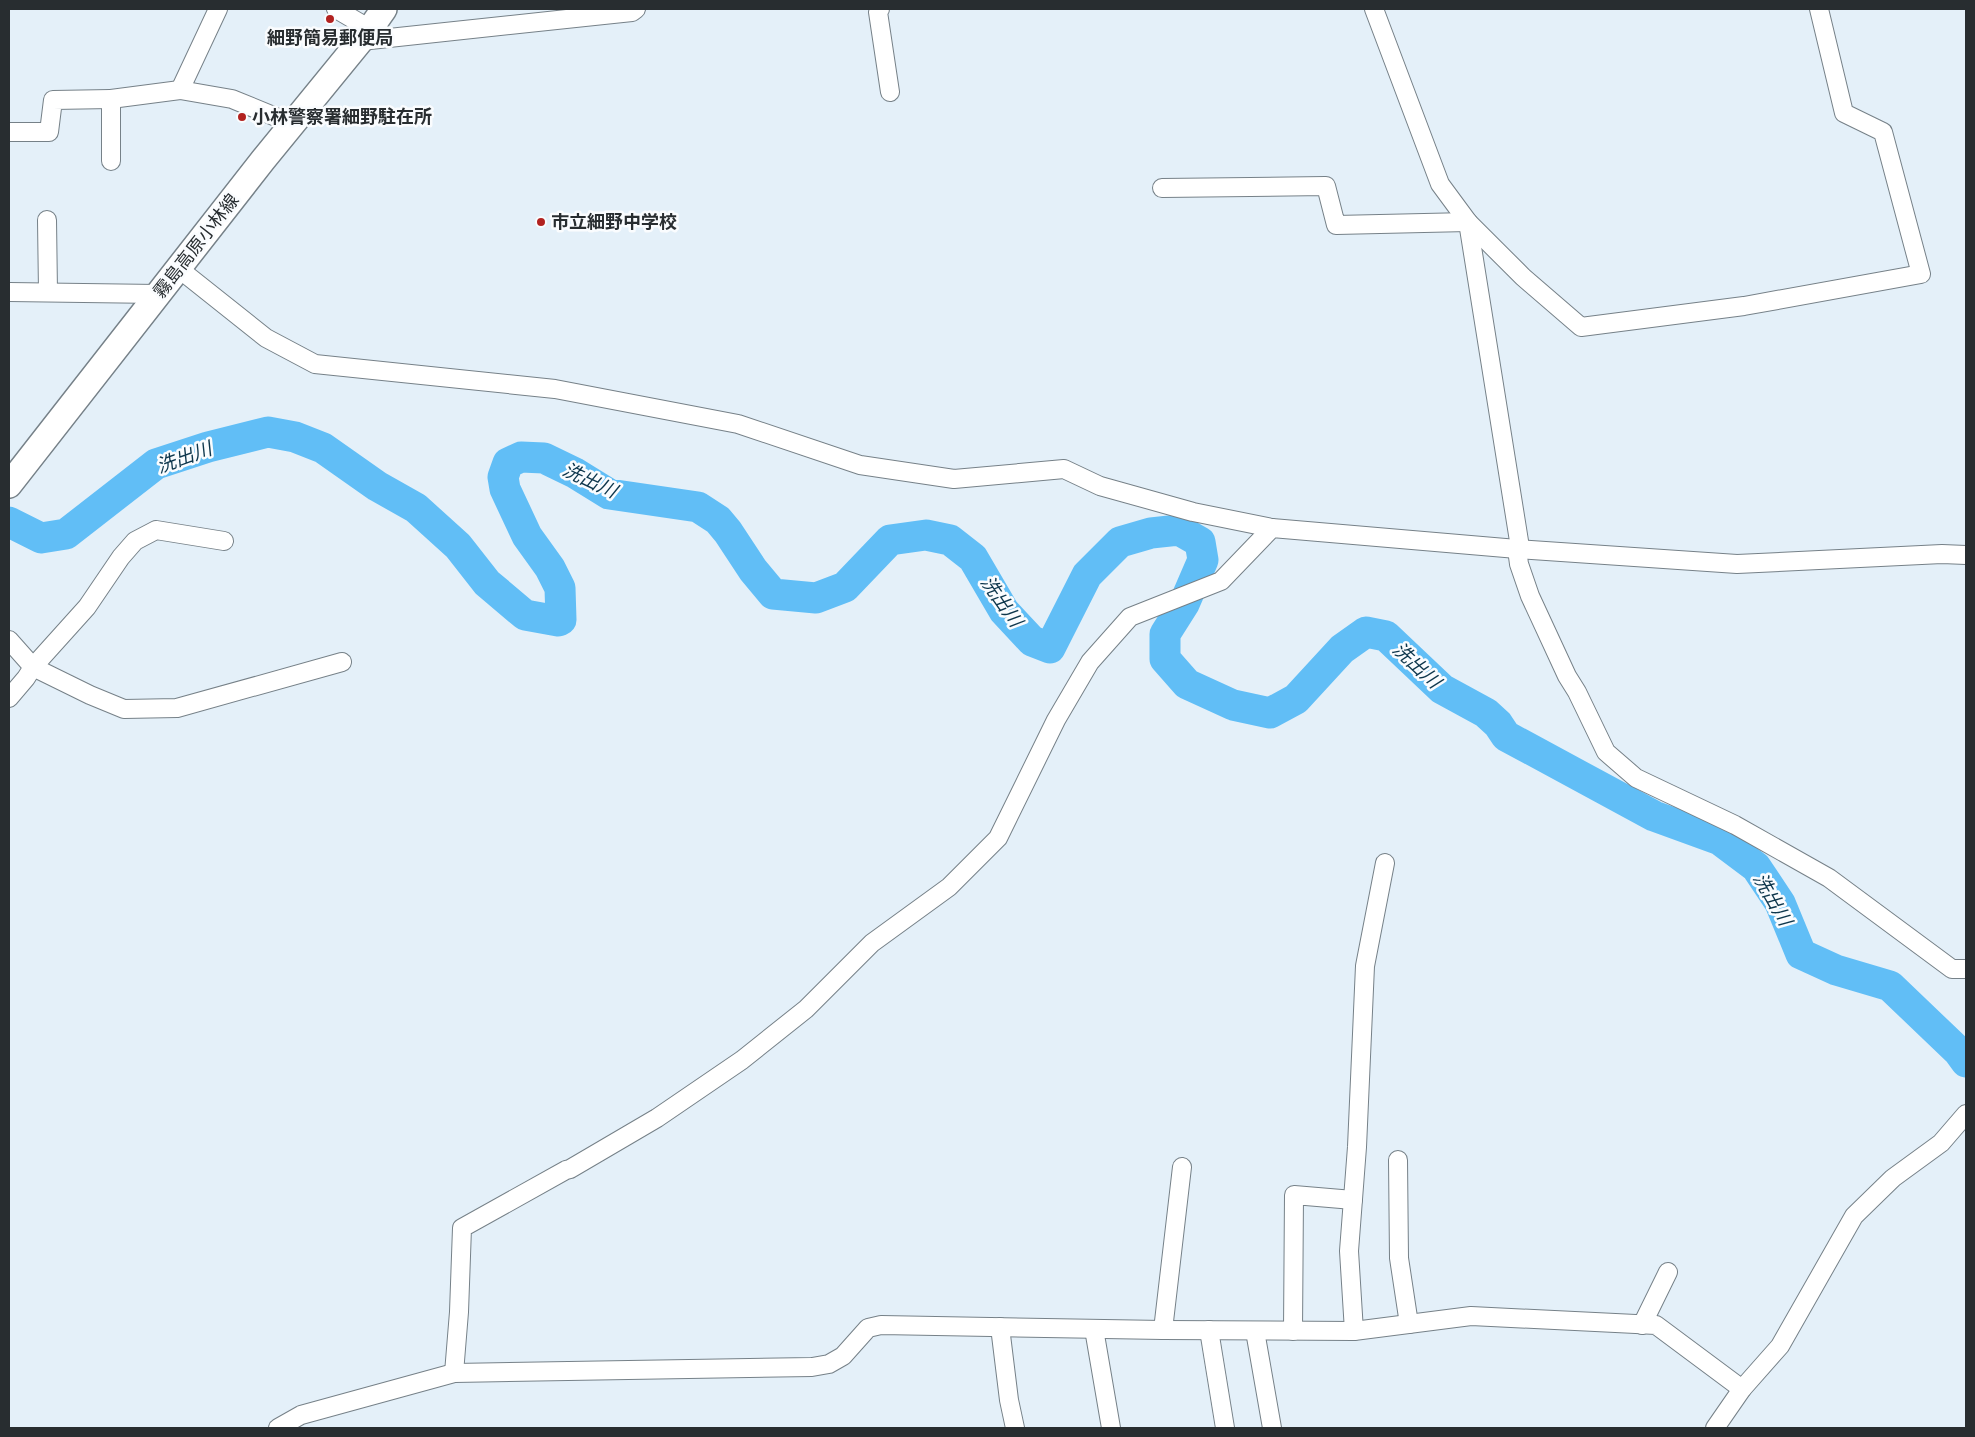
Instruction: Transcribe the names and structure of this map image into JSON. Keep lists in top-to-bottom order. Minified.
{"streets":{"main road":["霧島高原小林線"]},"water":["洗出川"],"places":["細野簡易郵便局","小林警察署細野駐在所","市立細野中学校"]}
